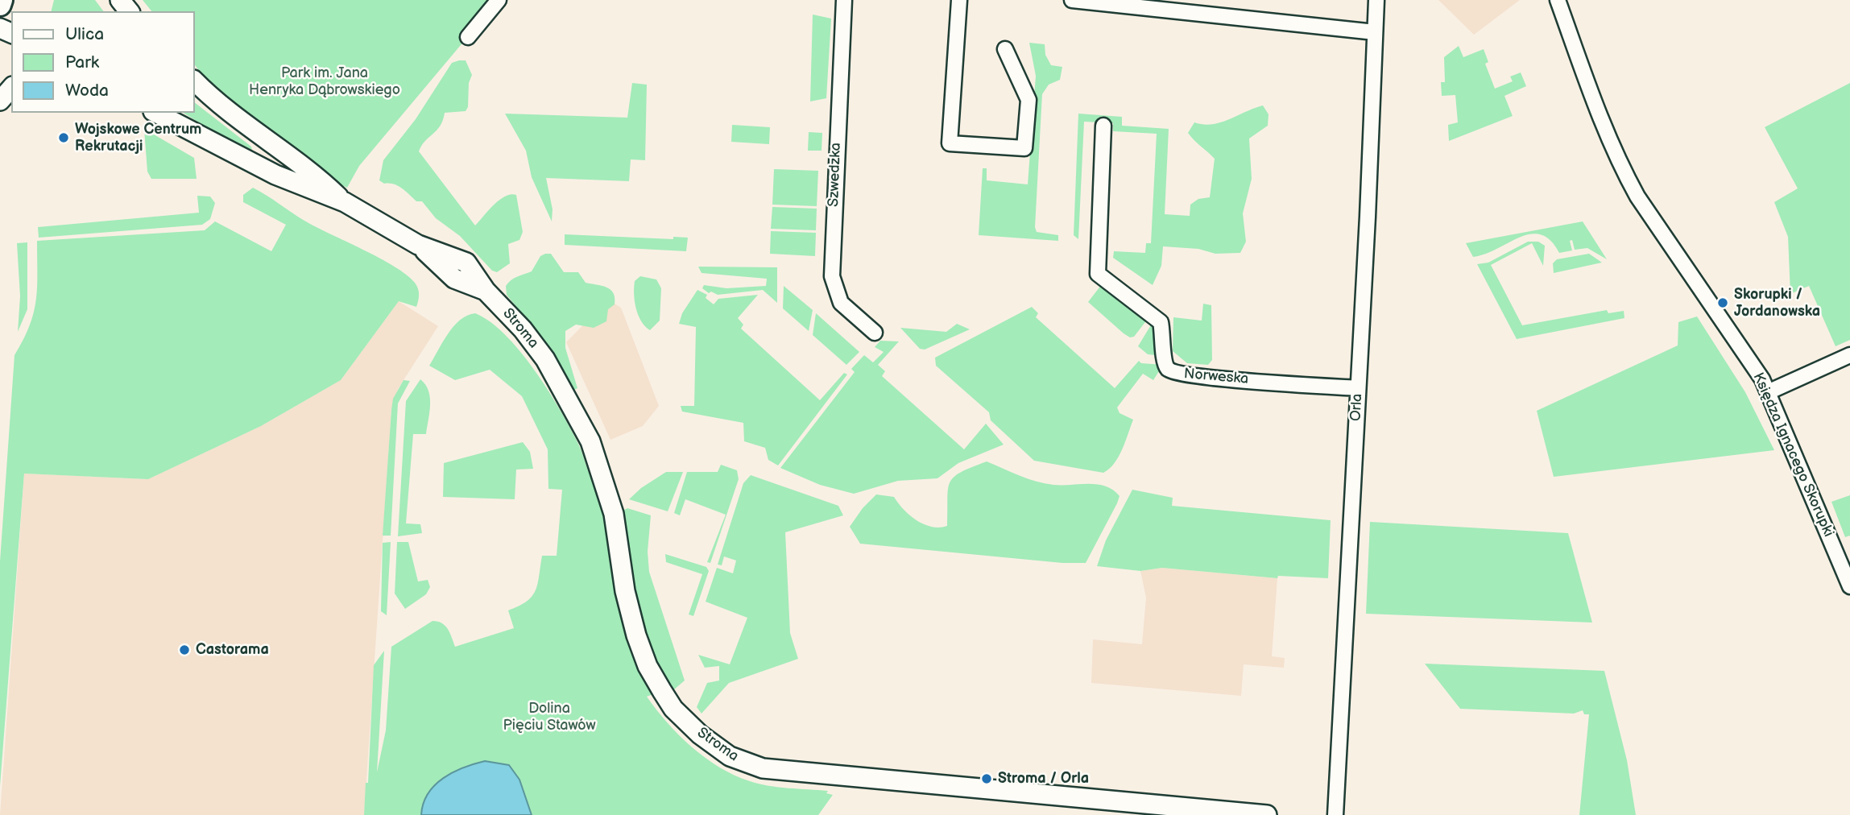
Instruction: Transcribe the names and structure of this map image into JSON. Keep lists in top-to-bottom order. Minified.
{"streets":{"street":["Szwedzka","Stroma","Norweska","Orla","Księdza Ignacego Skorupki"]},"crossings":[["Norweska","Orla"]],"parks":["Park im. Jana Henryka Dąbrowskiego","Dolina Pięciu Stawów"],"places":["Wojskowe Centrum Rekrutacji","Skorupki / Jordanowska","Castorama","Stroma / Orla"],"legend":["Ulica","Park","Woda"]}
